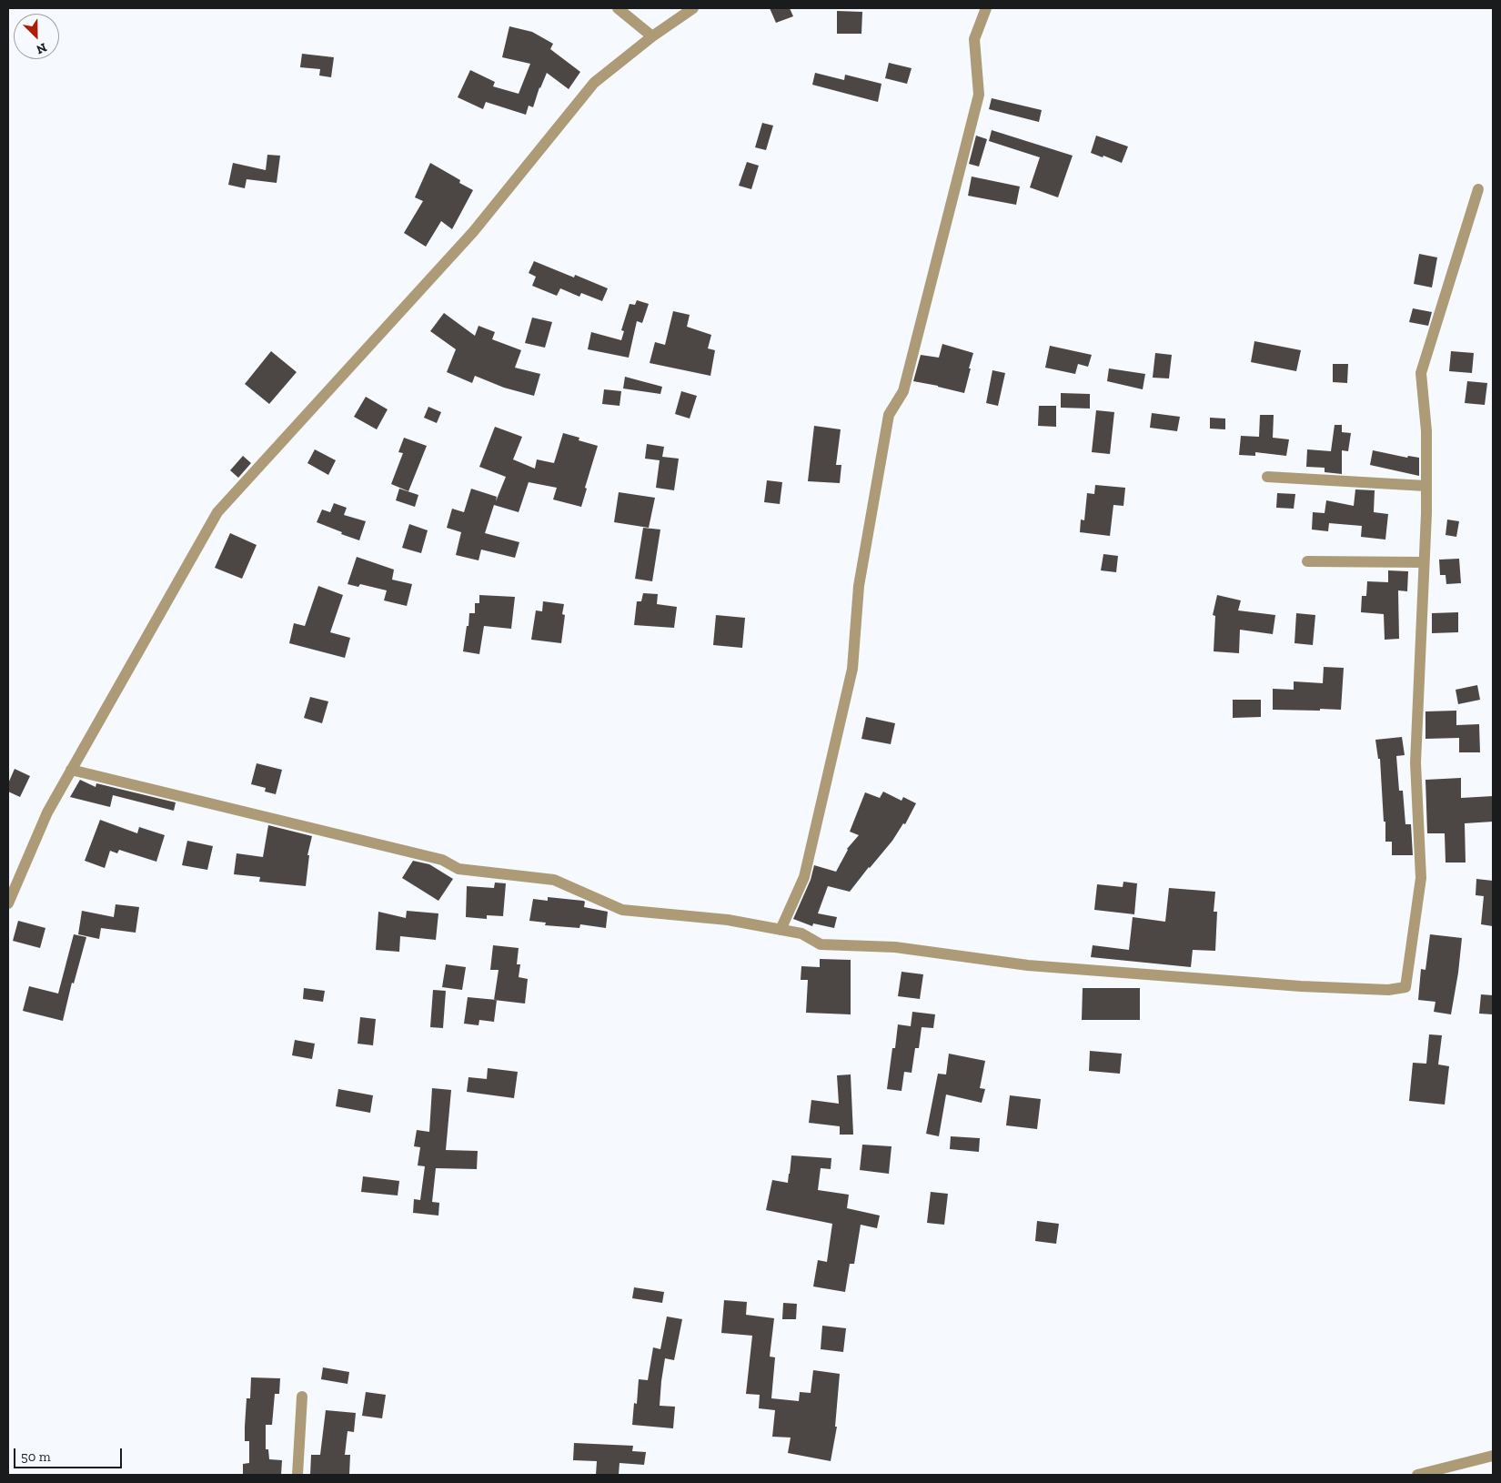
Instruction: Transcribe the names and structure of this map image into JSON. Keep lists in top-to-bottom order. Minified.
{"scale_bar":"50 m","north":"bottom right"}
